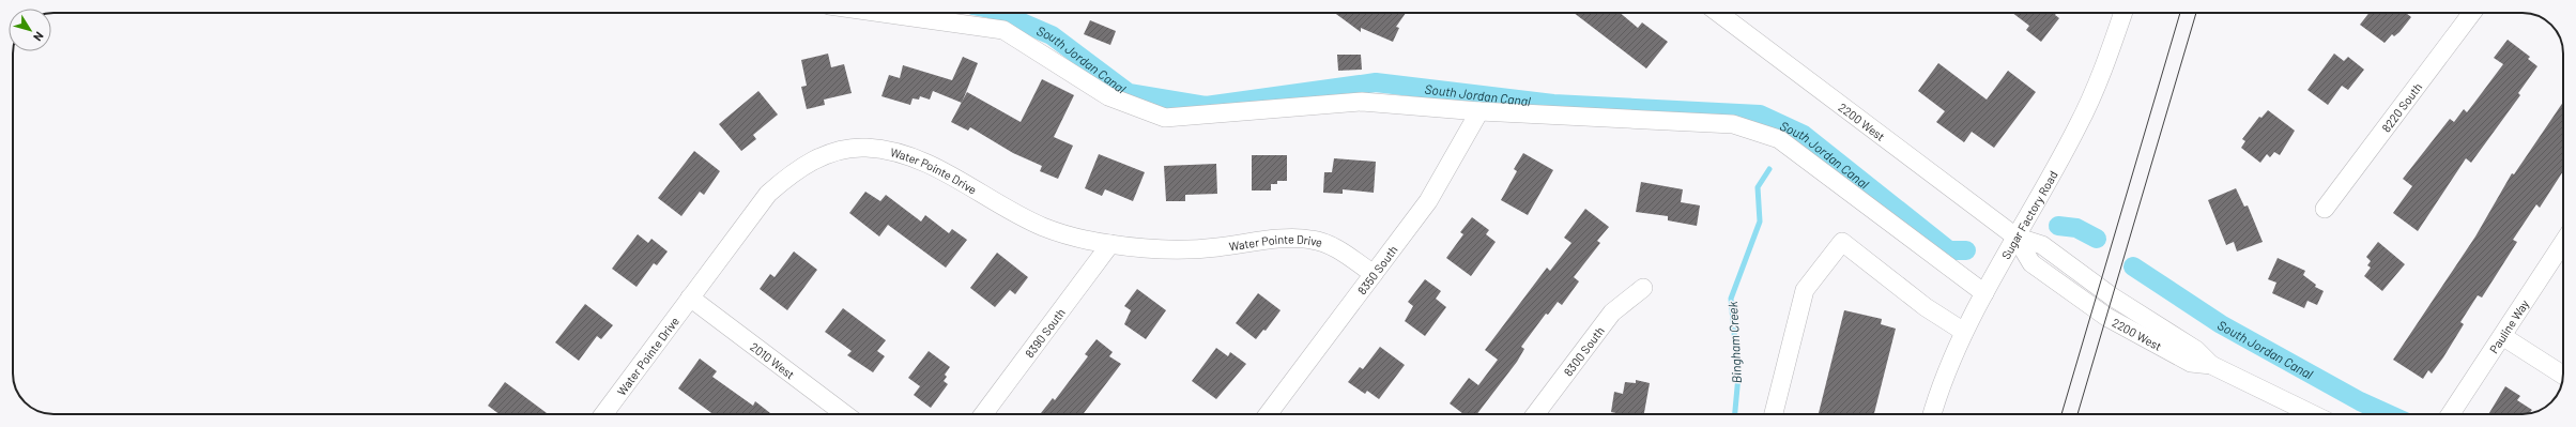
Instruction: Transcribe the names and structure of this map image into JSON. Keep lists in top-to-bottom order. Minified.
{"streets":{"street":["8220 South","2200 West","Water Pointe Drive","Sugar Factory Road","8350 South","Pauline Way","8390 South","8300 South","2010 West"]},"crossings":[["2200 West","Sugar Factory Road"],["Water Pointe Drive","8350 South"],["Water Pointe Drive","8390 South"],["Water Pointe Drive","2010 West"]],"water":["South Jordan Canal","Bingham Creek"],"north":"bottom right"}
